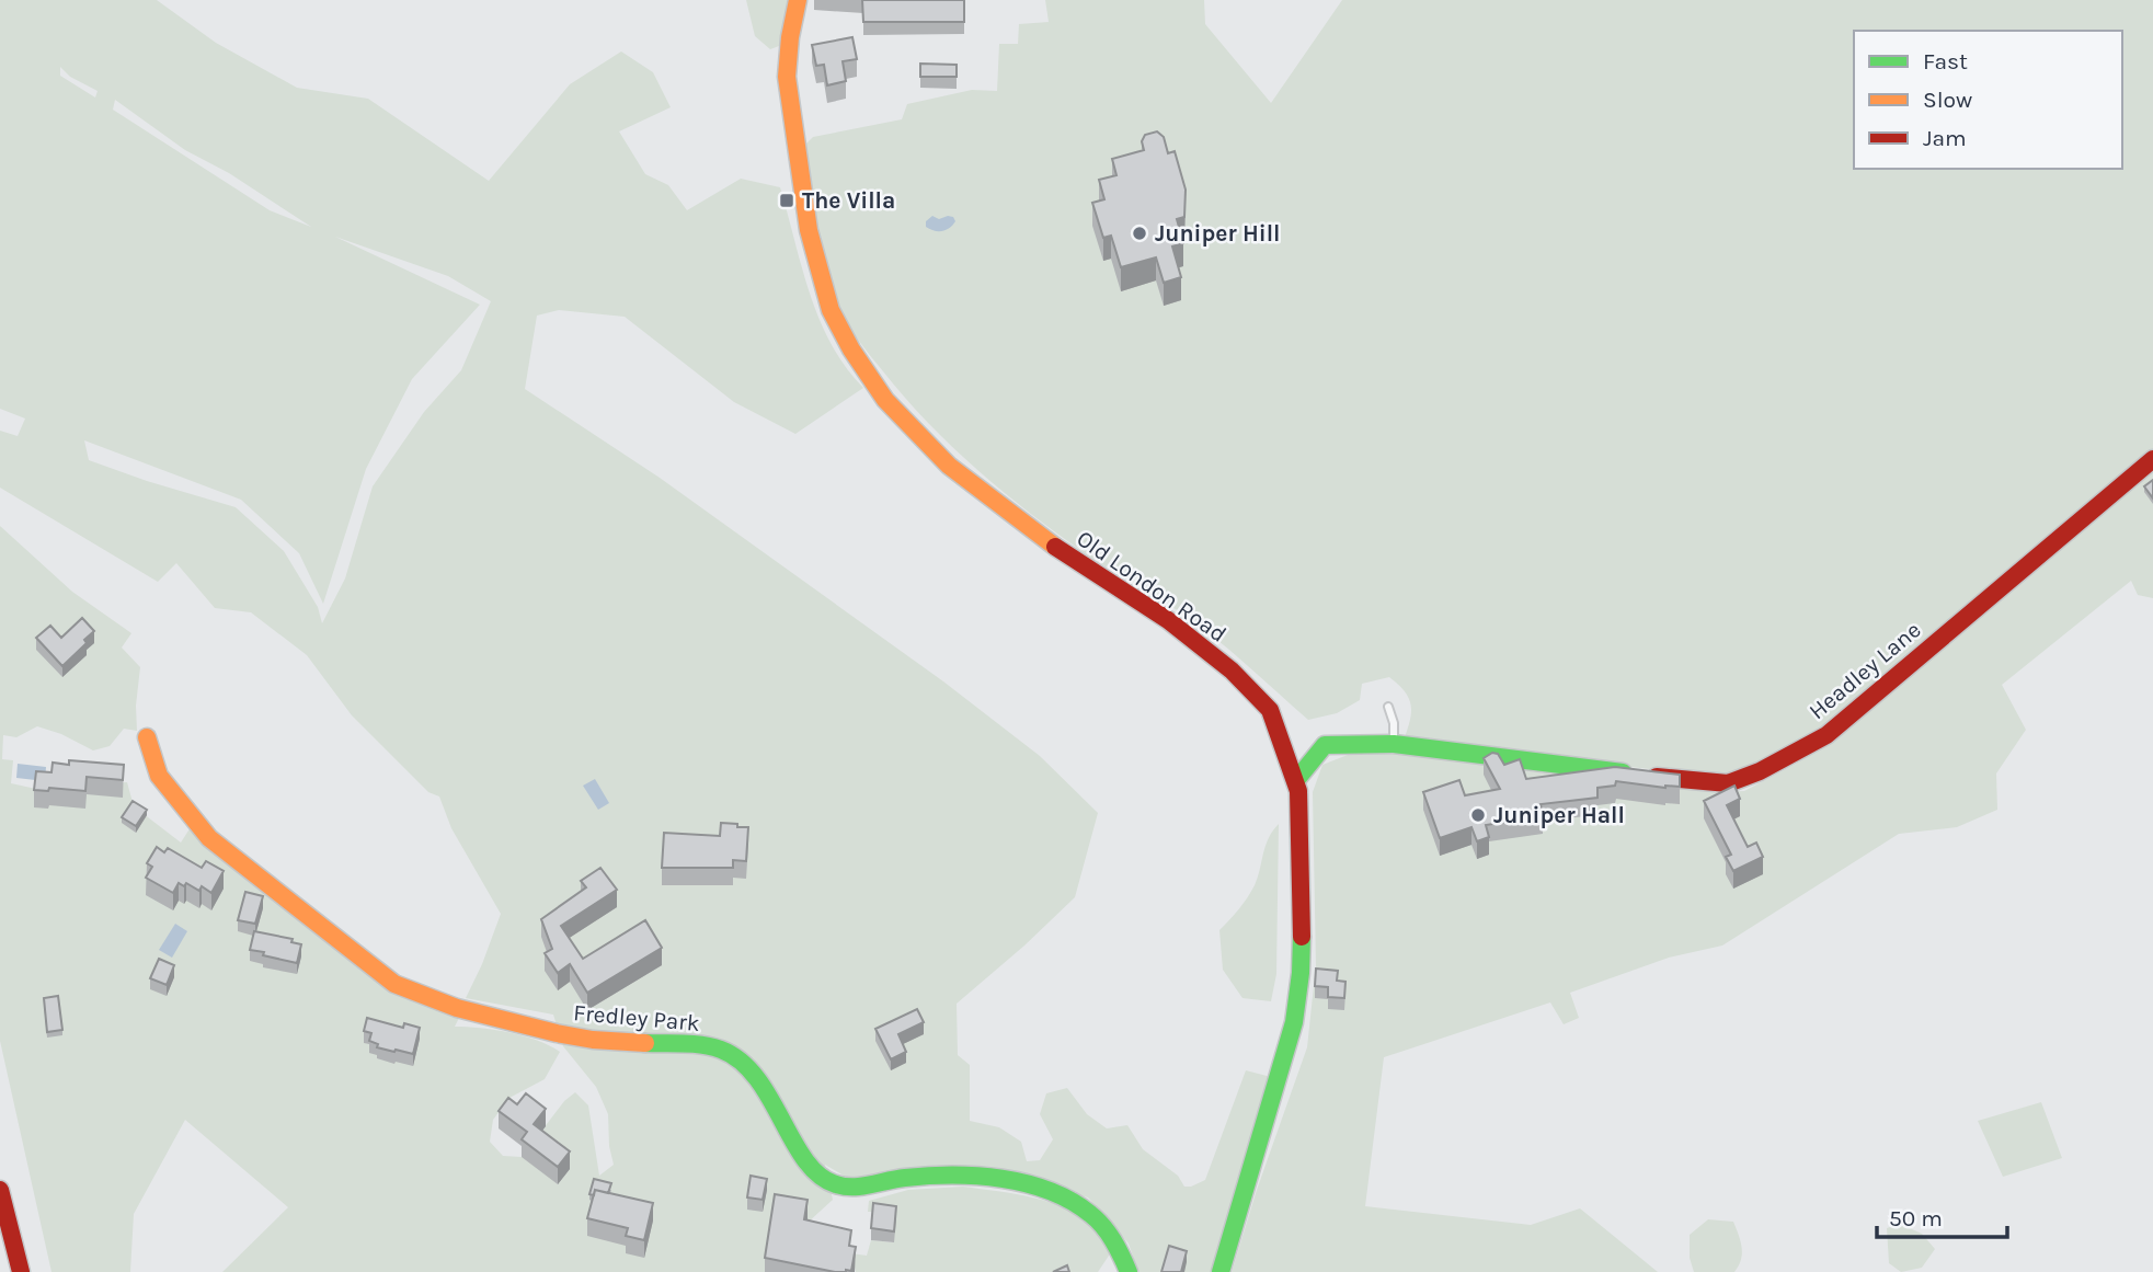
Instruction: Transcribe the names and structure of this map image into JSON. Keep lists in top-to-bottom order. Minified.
{"streets":{"main road":["Old London Road","Headley Lane","Fredley Park"]},"crossings":[["Old London Road","Headley Lane"]],"places":{"transit":["The Villa"],"other":["Juniper Hill","Juniper Hall"]},"legend":["Fast","Slow","Jam"],"scale_bar":"50 m"}
